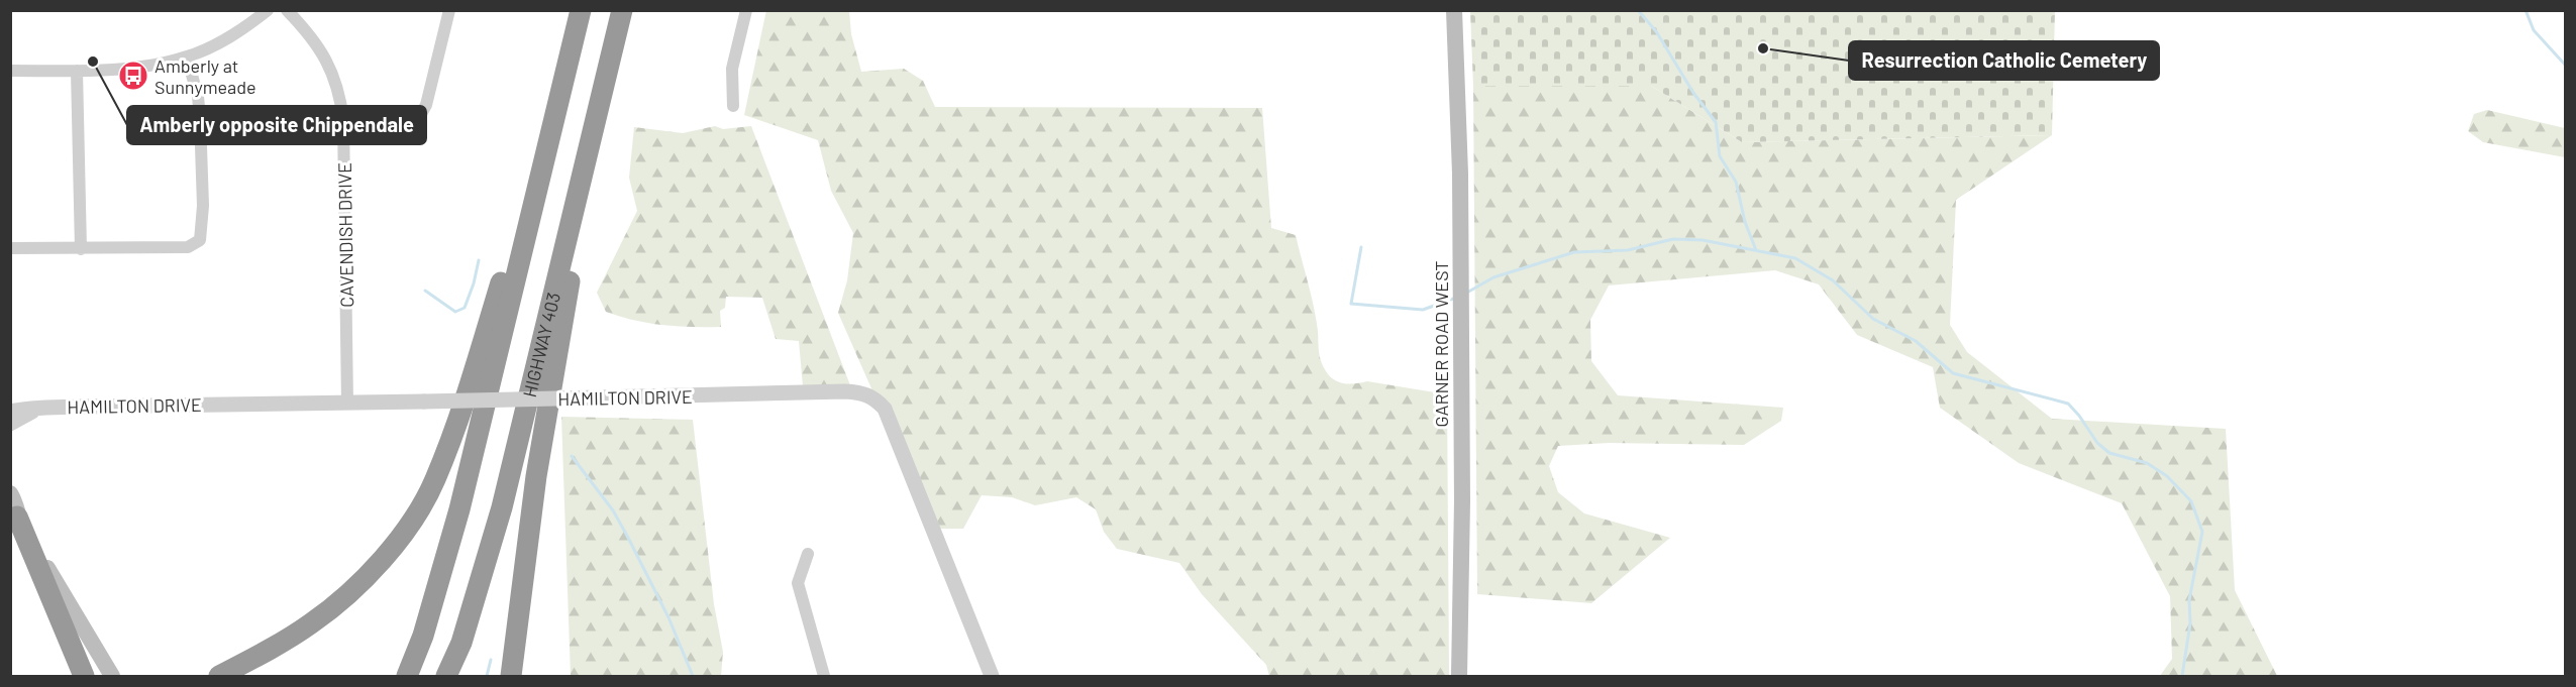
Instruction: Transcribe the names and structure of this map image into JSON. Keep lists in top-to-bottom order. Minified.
{"streets":{"highway":["HIGHWAY 403"],"main road":["GARNER ROAD WEST"],"street":["CAVENDISH DRIVE","HAMILTON DRIVE"]},"crossings":[["CAVENDISH DRIVE","HAMILTON DRIVE"]],"places":{"other":["Resurrection Catholic Cemetery","Amberly opposite Chippendale"],"bus stop":["Amberly at Sunnymeade"]}}
